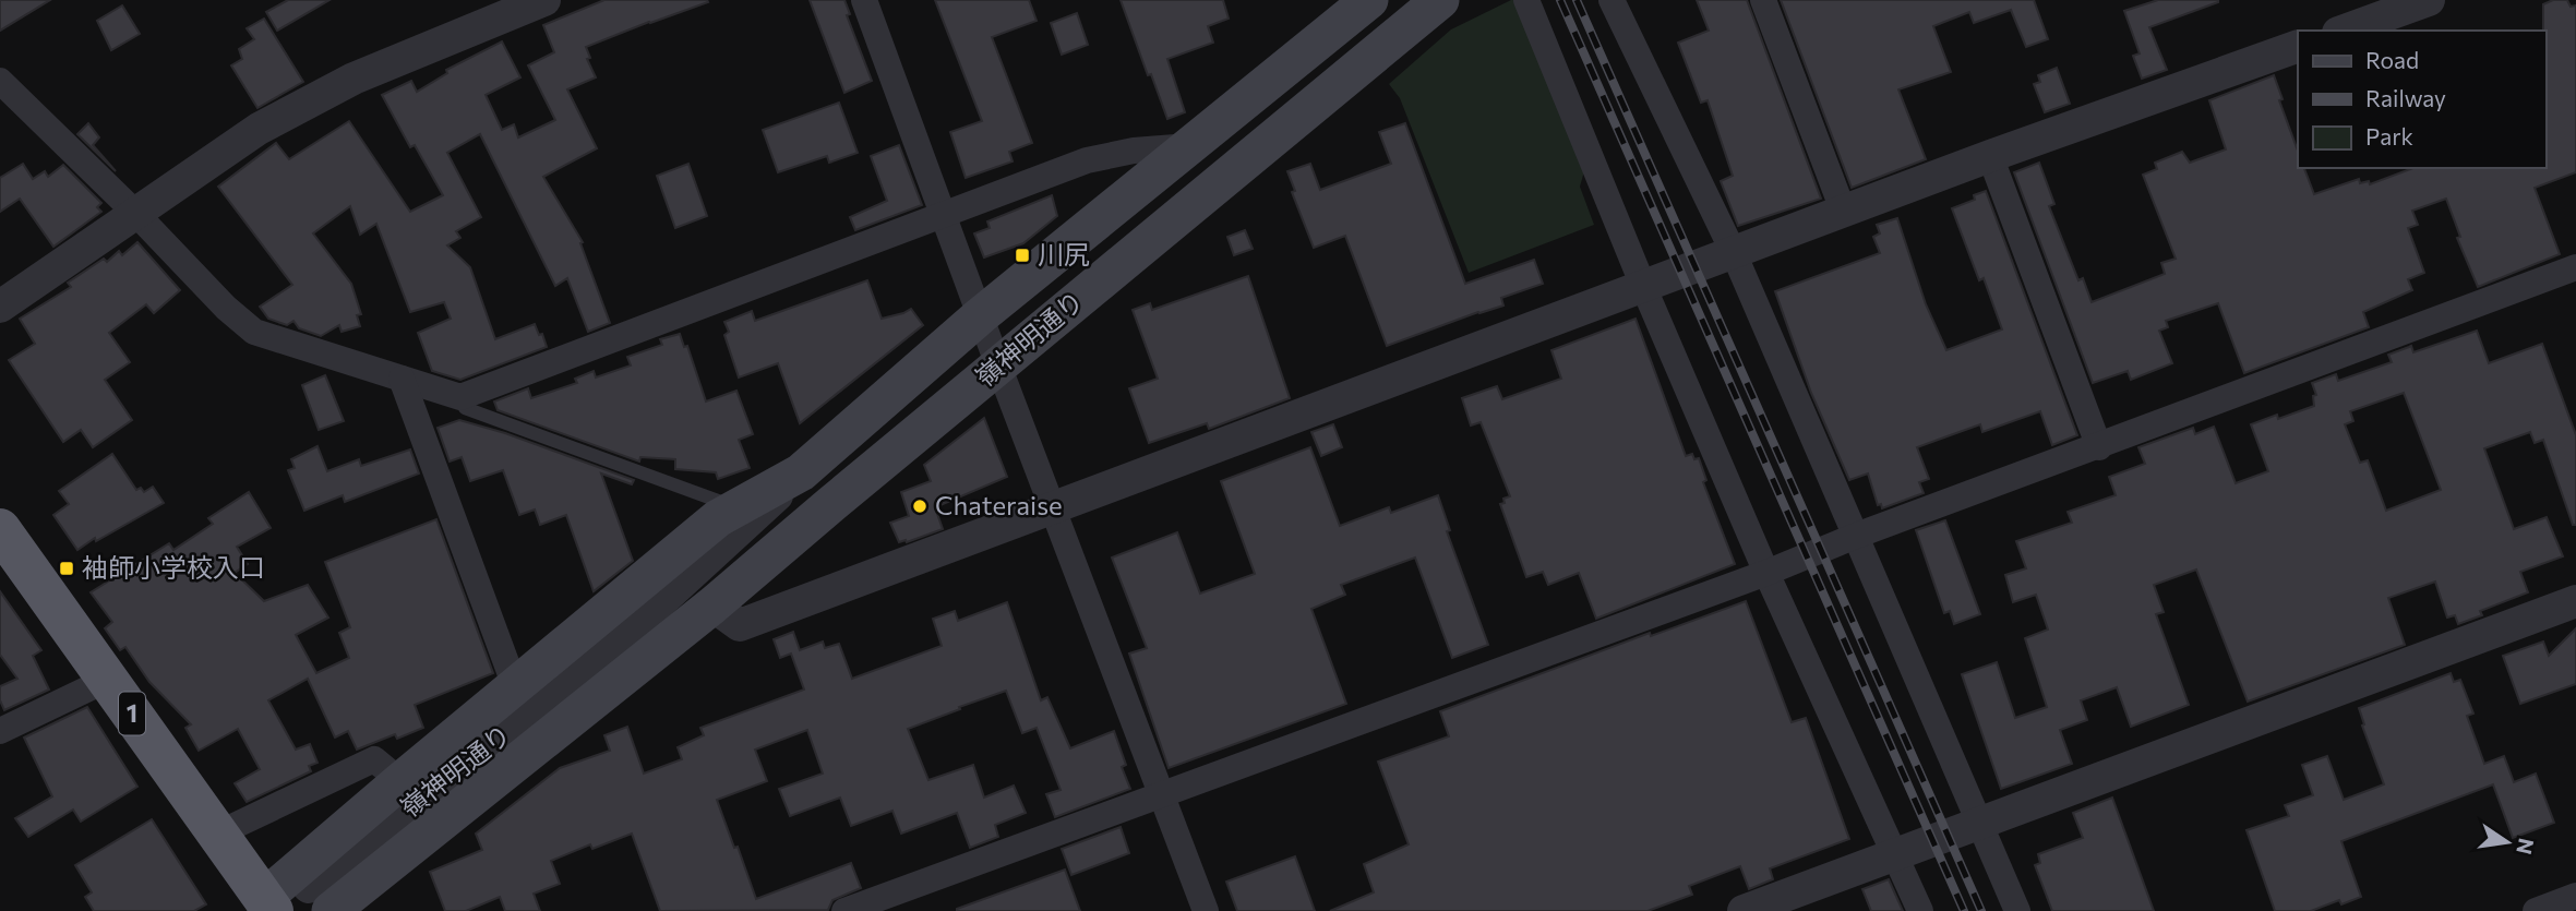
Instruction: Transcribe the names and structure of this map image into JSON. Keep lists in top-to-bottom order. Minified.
{"streets":{"highway":["1"],"main road":["嶺神明通り"]},"places":{"transit":["川尻","袖師小学校入口"],"other":["Chateraise"]},"legend":["Road","Railway","Park"],"north":"right"}
